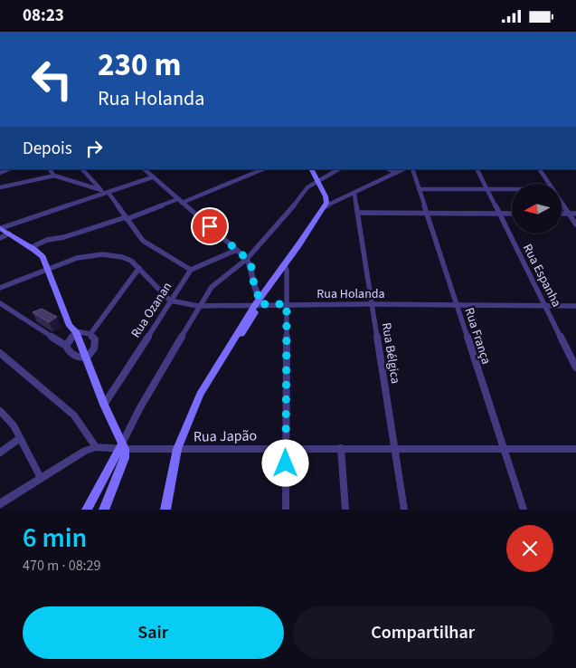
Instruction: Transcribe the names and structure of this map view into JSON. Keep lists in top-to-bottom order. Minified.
{"streets":{"street":["Rua Espanha","Rua Holanda","Rua Ozanan","Rua França","Rua Bélgica","Rua Japão"]},"crossings":[["Rua Espanha","Rua Holanda"],["Rua Holanda","Rua Ozanan"],["Rua Holanda","Rua França"],["Rua Holanda","Rua Bélgica"],["Rua França","Rua Japão"],["Rua Bélgica","Rua Japão"]],"north":"left","page":{"status":"08:23","turn":["230 m","Rua Holanda"],"then":"Depois","heading":["6 min","470 m · 08:29"],"buttons":["Sair","Compartilhar"]}}
